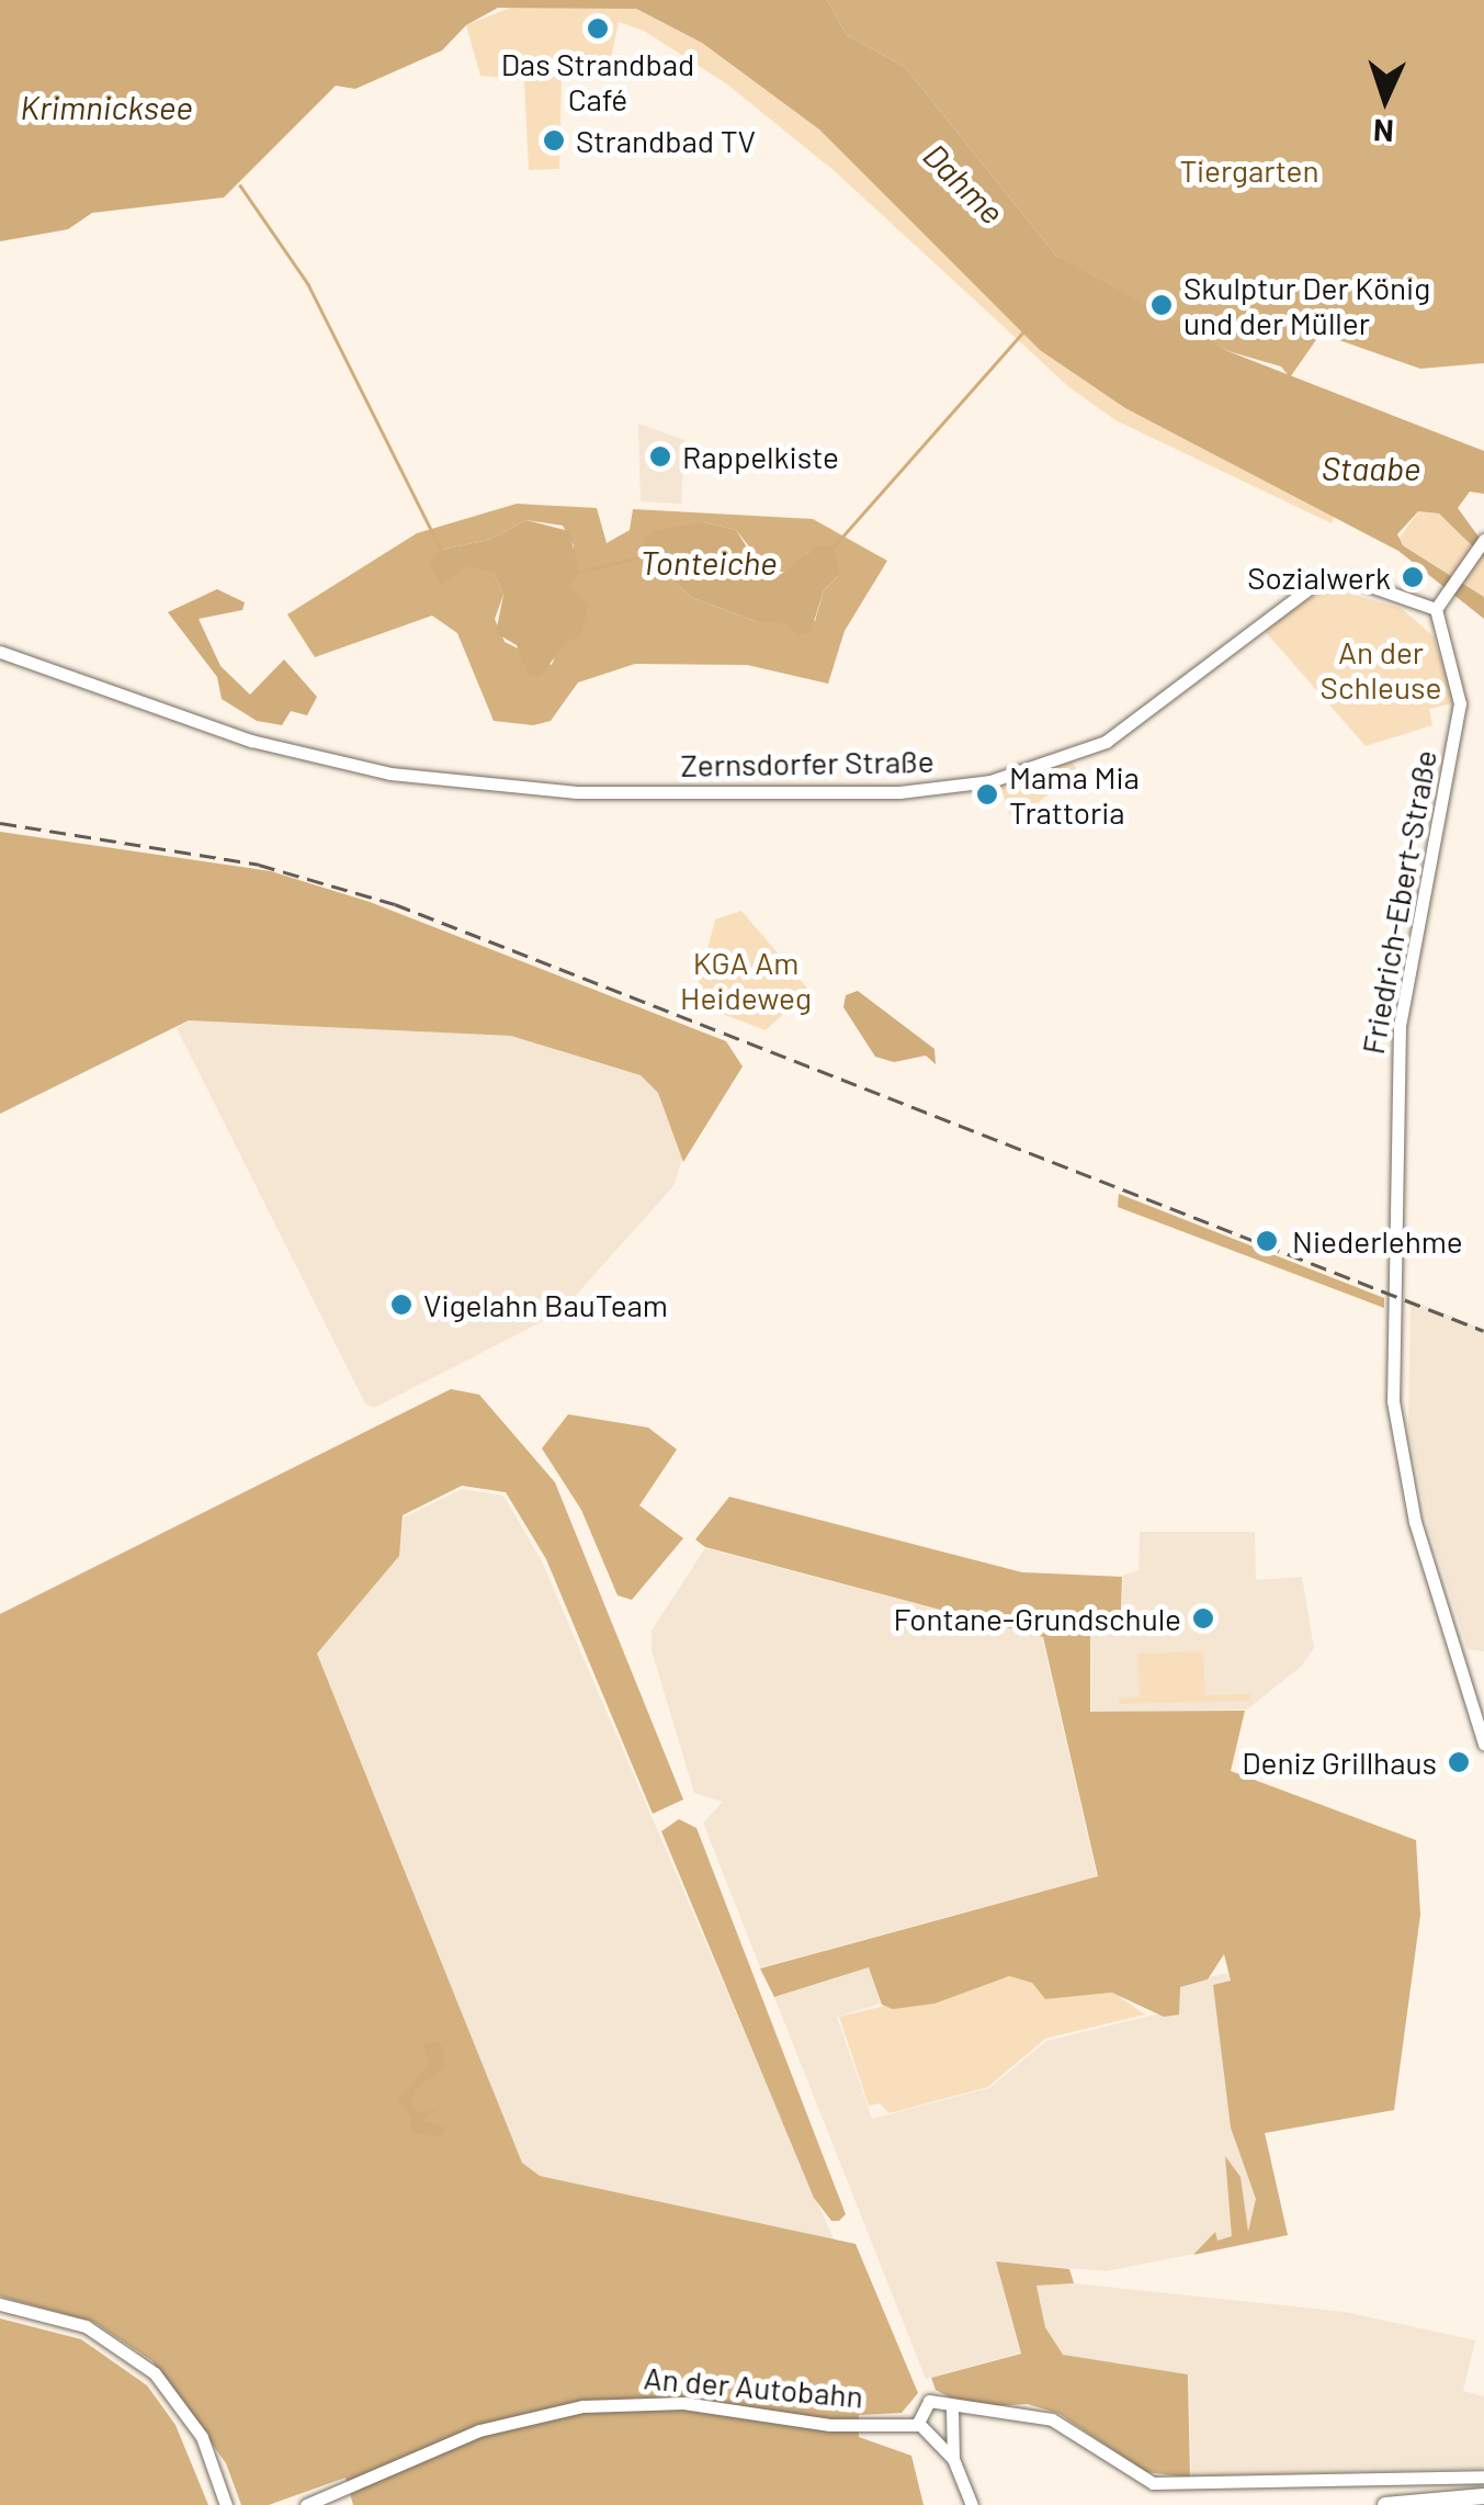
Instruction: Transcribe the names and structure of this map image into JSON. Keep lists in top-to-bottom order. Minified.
{"streets":{"street":["Zernsdorfer Straße","Friedrich-Ebert-Straße","An der Autobahn"]},"crossings":[["Zernsdorfer Straße","Friedrich-Ebert-Straße"]],"water":["Krimnicksee","Dahme","Staabe","Tonteiche"],"parks":["Tiergarten","An der Schleuse","KGA Am Heideweg"],"places":["Das Strandbad Café","Strandbad TV","Skulptur Der König und der Müller","Rappelkiste","Sozialwerk","Mama Mia Trattoria","Niederlehme","Vigelahn BauTeam","Fontane-Grundschule","Deniz Grillhaus"],"north":"bottom"}
